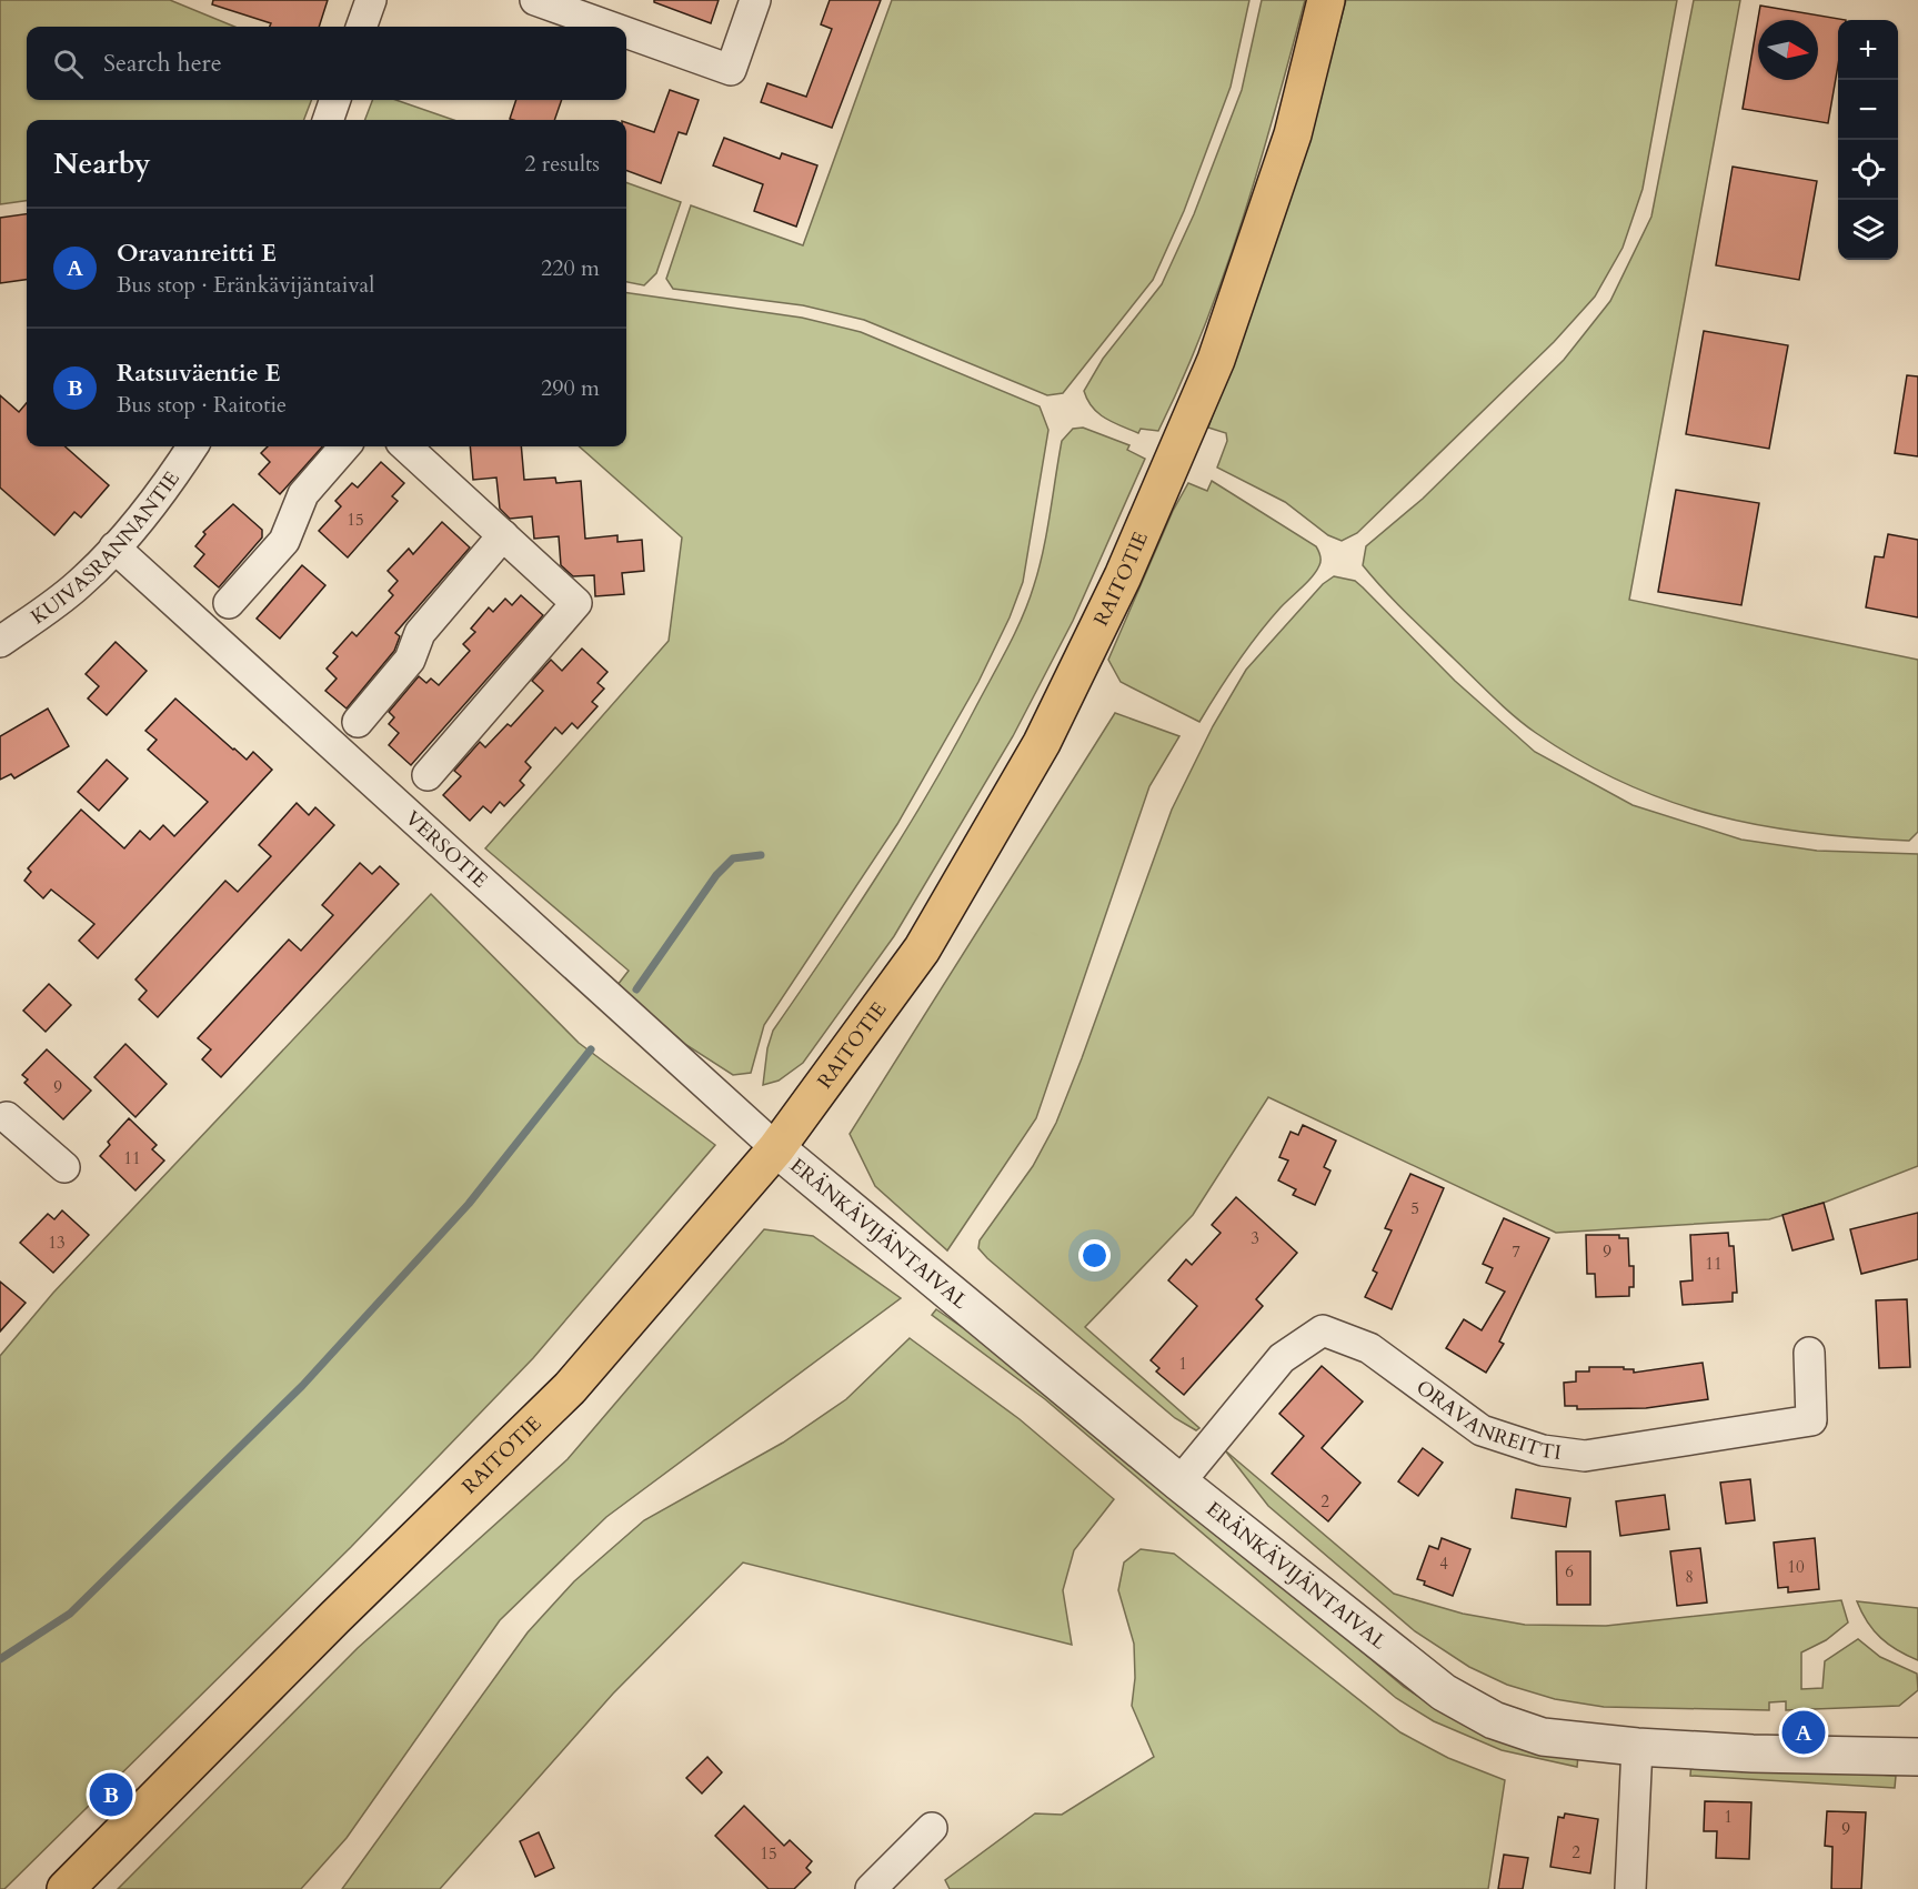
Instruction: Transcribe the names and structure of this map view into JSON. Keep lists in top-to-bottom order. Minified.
{"streets":{"main road":["RAITOTIE"],"street":["KUIVASRANNANTIE","VERSOTIE","ERÄNKÄVIJÄNTAIVAL","ORAVANREITTI"]},"crossings":[["KUIVASRANNANTIE","VERSOTIE"],["RAITOTIE","VERSOTIE"],["RAITOTIE","ERÄNKÄVIJÄNTAIVAL"],["VERSOTIE","ERÄNKÄVIJÄNTAIVAL"],["ERÄNKÄVIJÄNTAIVAL","ORAVANREITTI"]],"house_numbers":["15","9","11","5","3","13","7","9","11","1","2","4","10","6","8","1","9","2","15"],"north":"right","page":{"map_buttons":["+","−"],"search":"Search here","heading":["Nearby","2 results"],"list":[{"mark":"A","name":"Oravanreitti E","note":"Bus stop · Eränkävijäntaival","value":"220 m"},{"mark":"B","name":"Ratsuväentie E","note":"Bus stop · Raitotie","value":"290 m"}],"pins":["A","B"]}}
